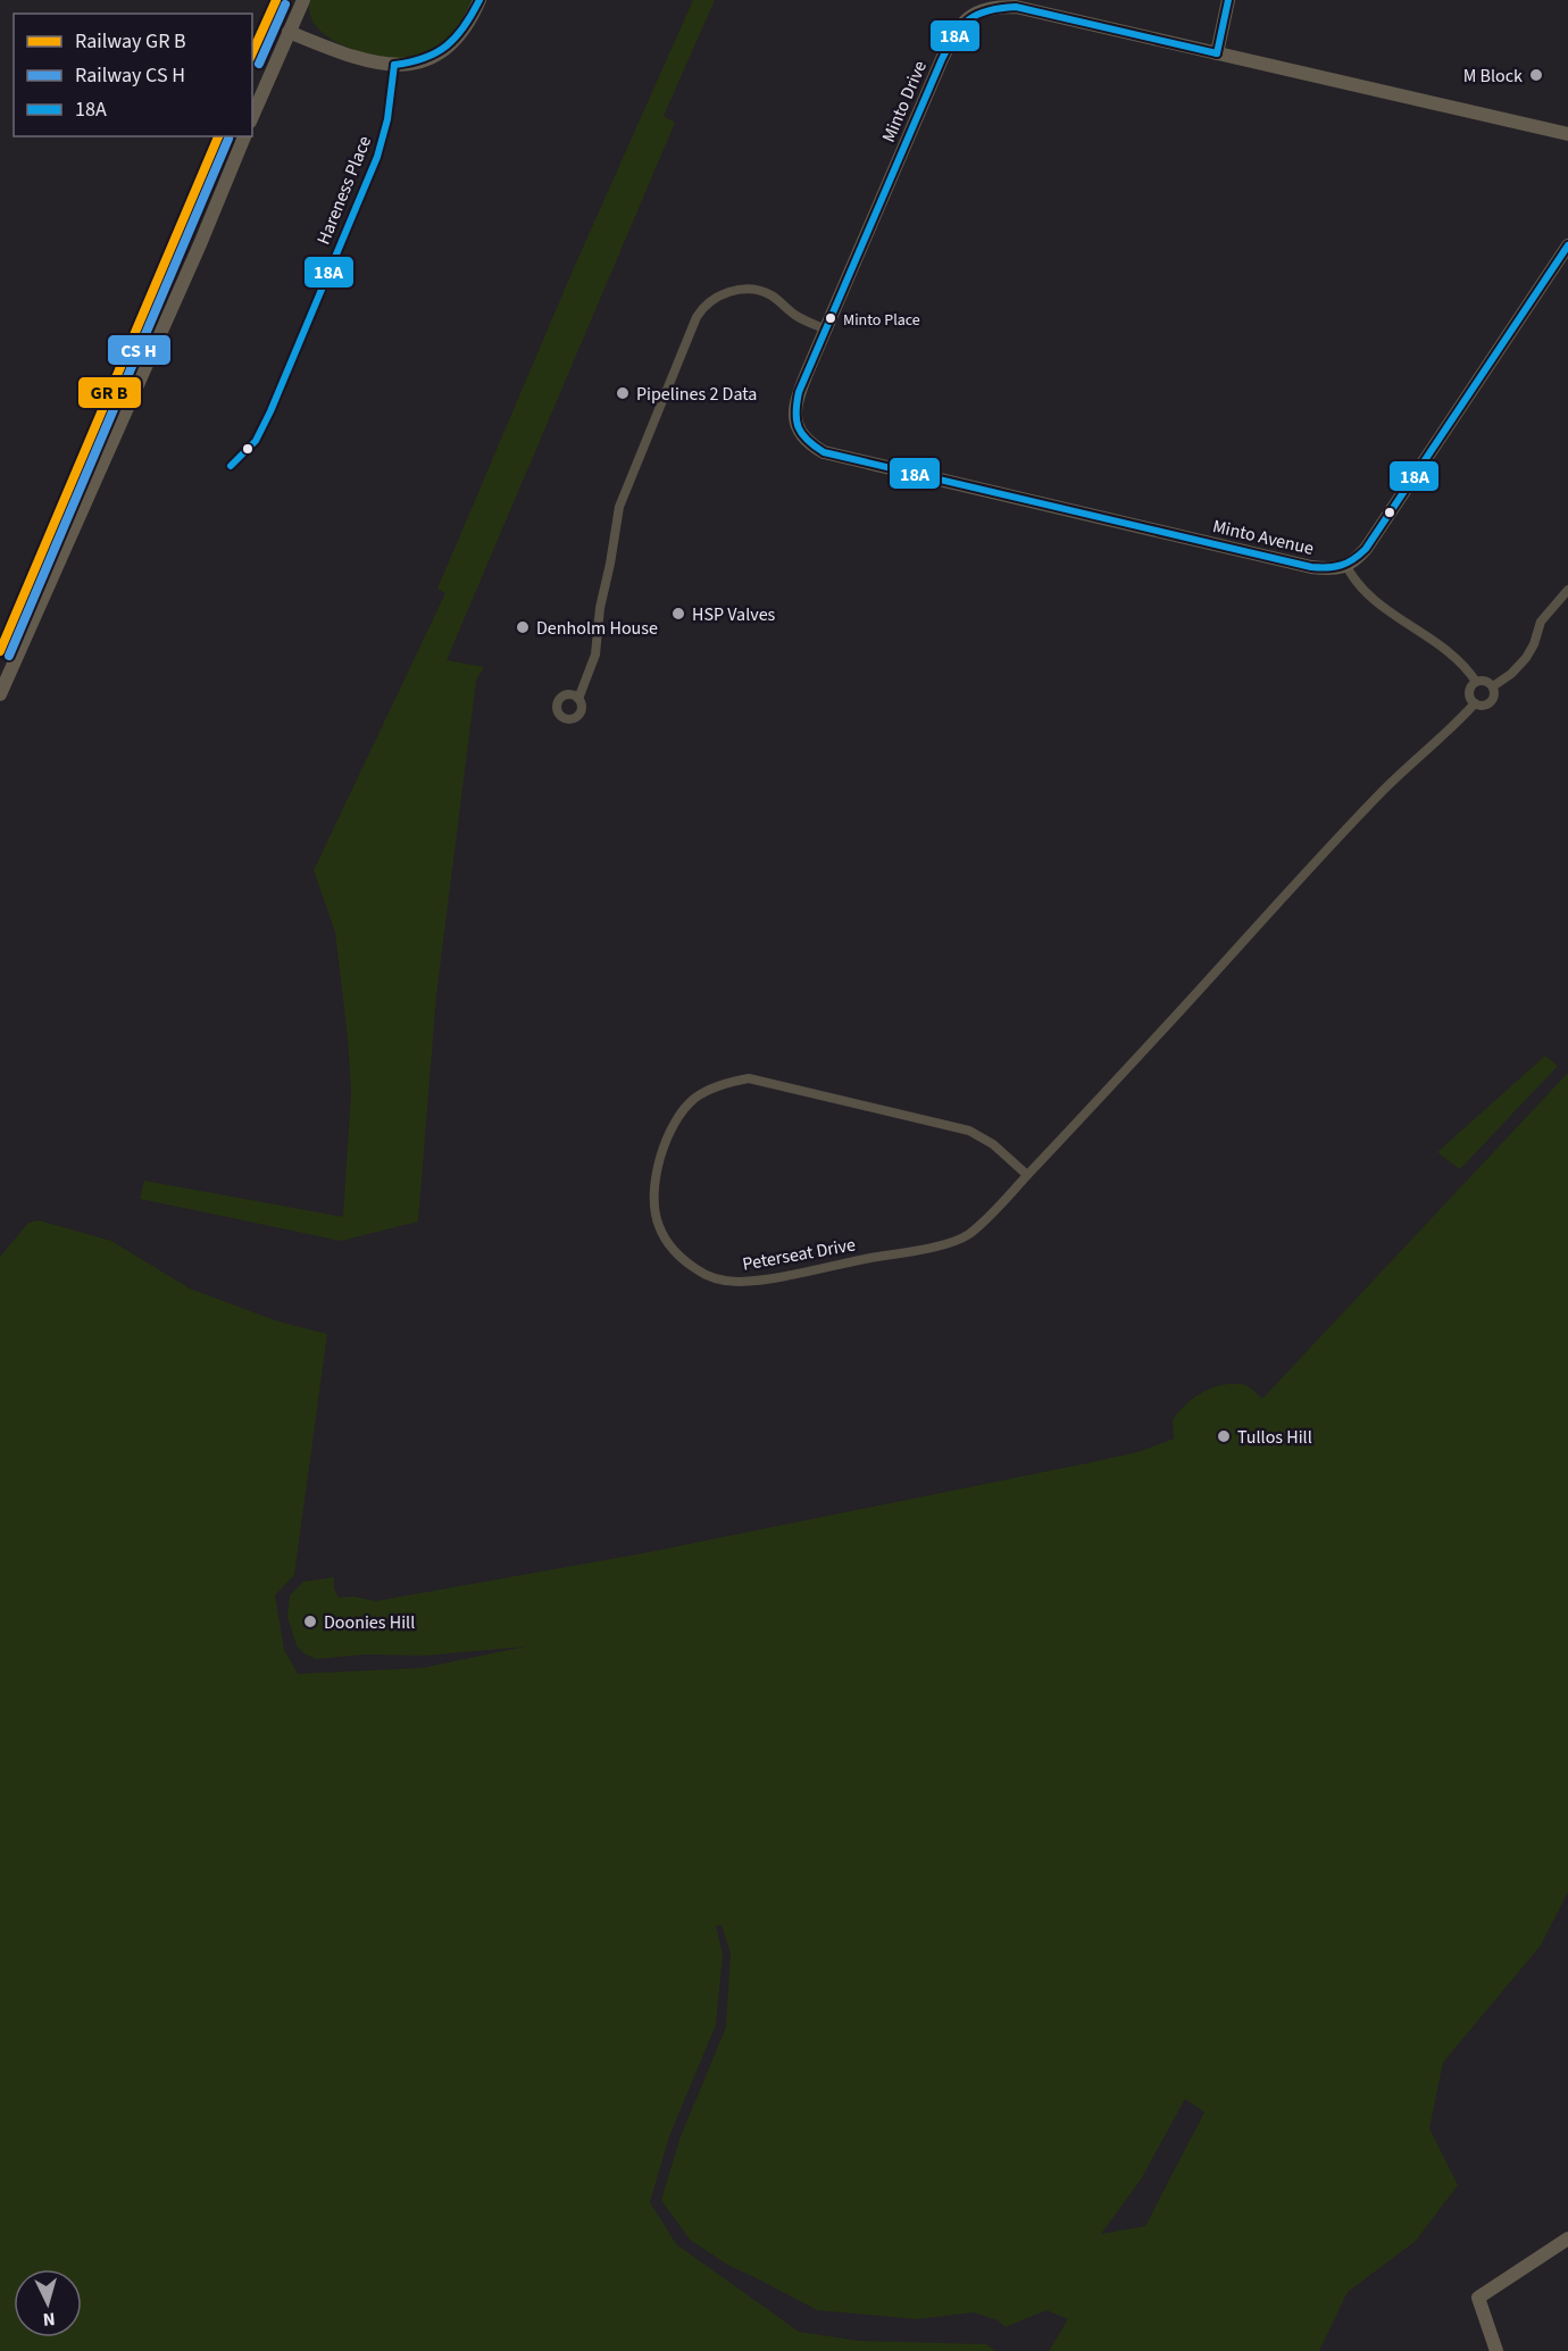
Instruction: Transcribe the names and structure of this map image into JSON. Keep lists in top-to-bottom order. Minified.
{"streets":{"street":["Minto Drive","Hareness Place","Minto Avenue","Peterseat Drive"]},"crossings":[["Minto Drive","Minto Avenue"]],"places":["M Block","Minto Place","Pipelines 2 Data","HSP Valves","Denholm House","Tullos Hill","Doonies Hill"],"lines":["transit line 18A"],"legend":["Railway GR B","Railway CS H","18A"],"north":"bottom"}
